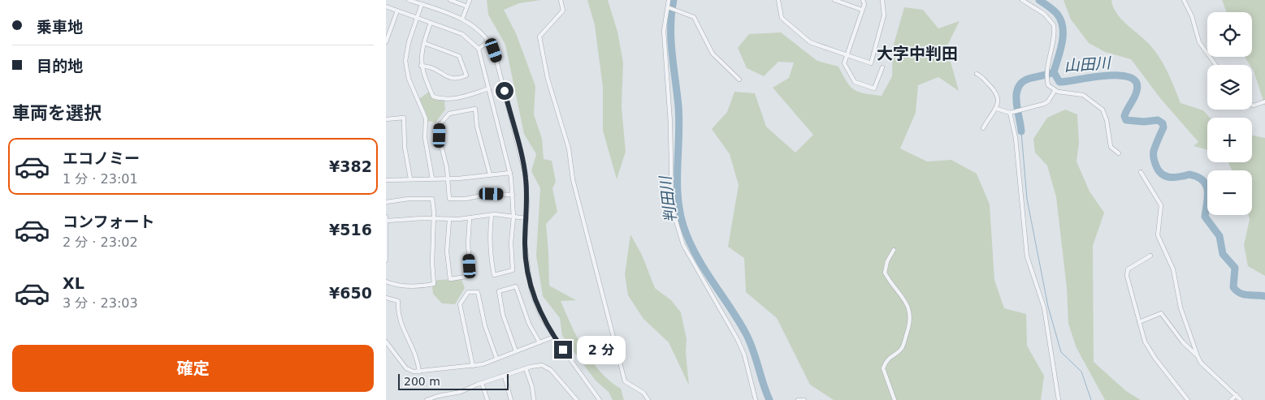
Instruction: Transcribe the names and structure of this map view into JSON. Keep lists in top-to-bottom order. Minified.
{"districts":["大字中判田"],"water":["山田川","判田川"],"scale_bar":"200 m","page":{"banner":["乗車地","目的地"],"map_buttons":["+","−"],"heading":"車両を選択","list":[{"name":"エコノミー","note":"1 分 · 23:01","value":"¥382"},{"name":"コンフォート","note":"2 分 · 23:02","value":"¥516"},{"name":"XL","note":"3 分 · 23:03","value":"¥650"}],"bubble":"2 分","buttons":"確定","scale":"200 m"}}
